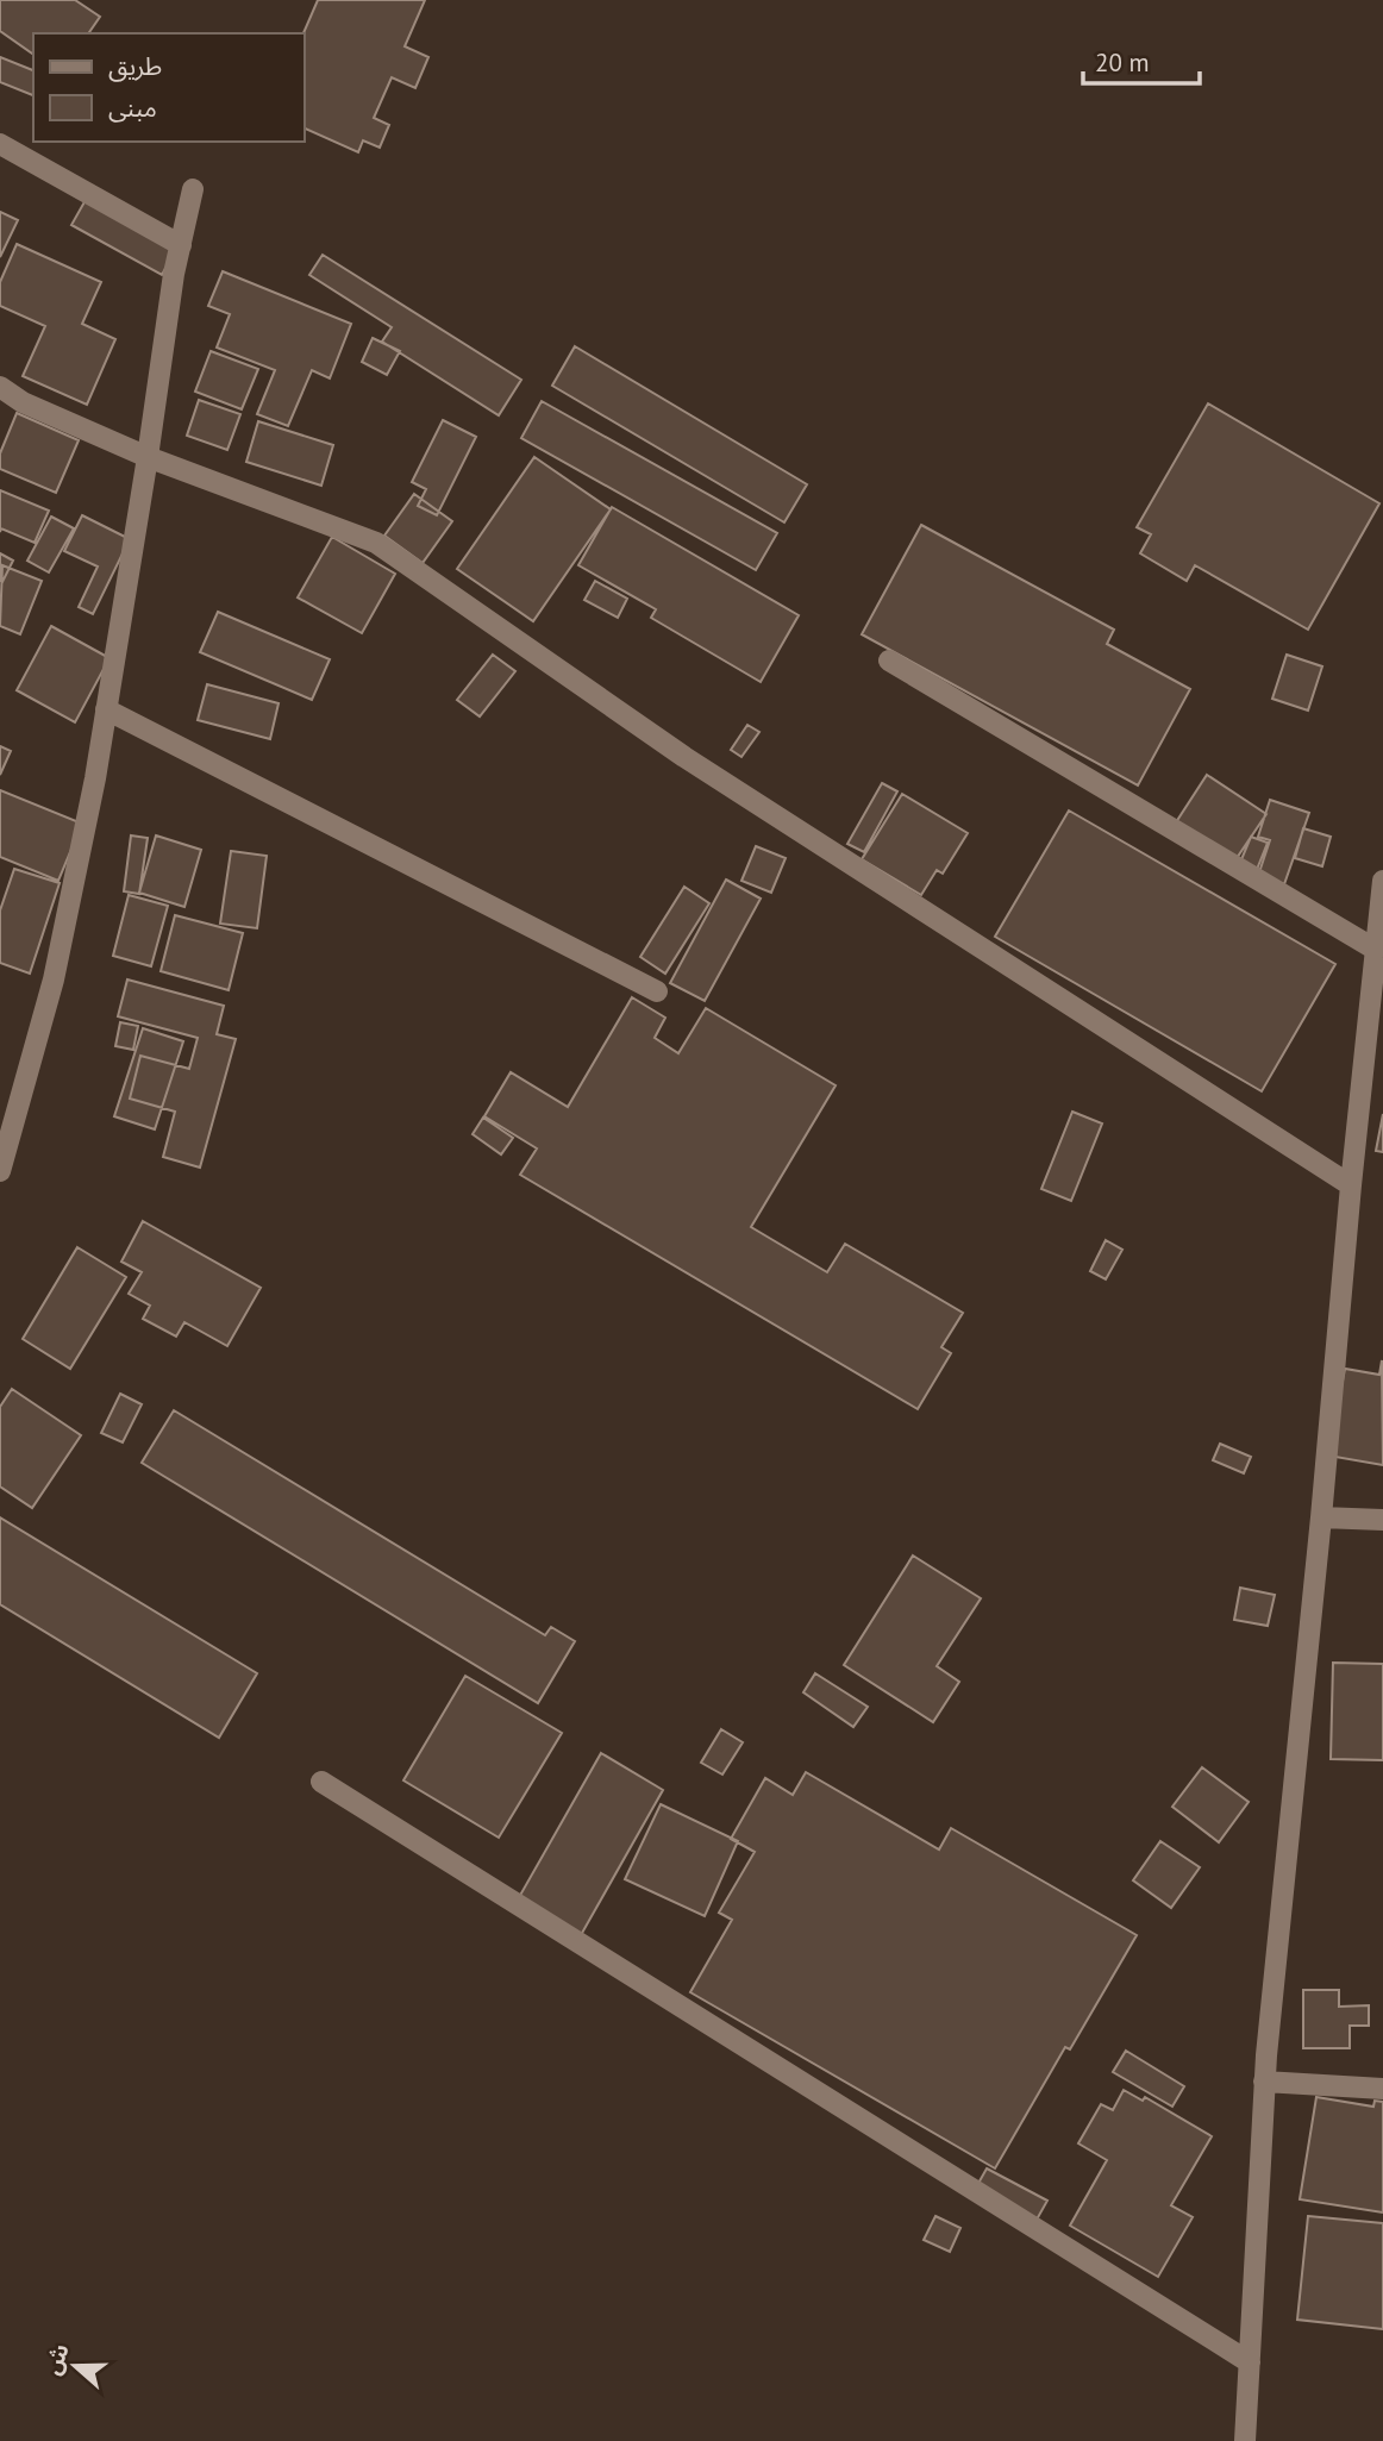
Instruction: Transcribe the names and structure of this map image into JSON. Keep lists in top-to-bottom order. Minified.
{"legend":["طريق","مبنى"],"scale_bar":"20 m","north":"left"}
